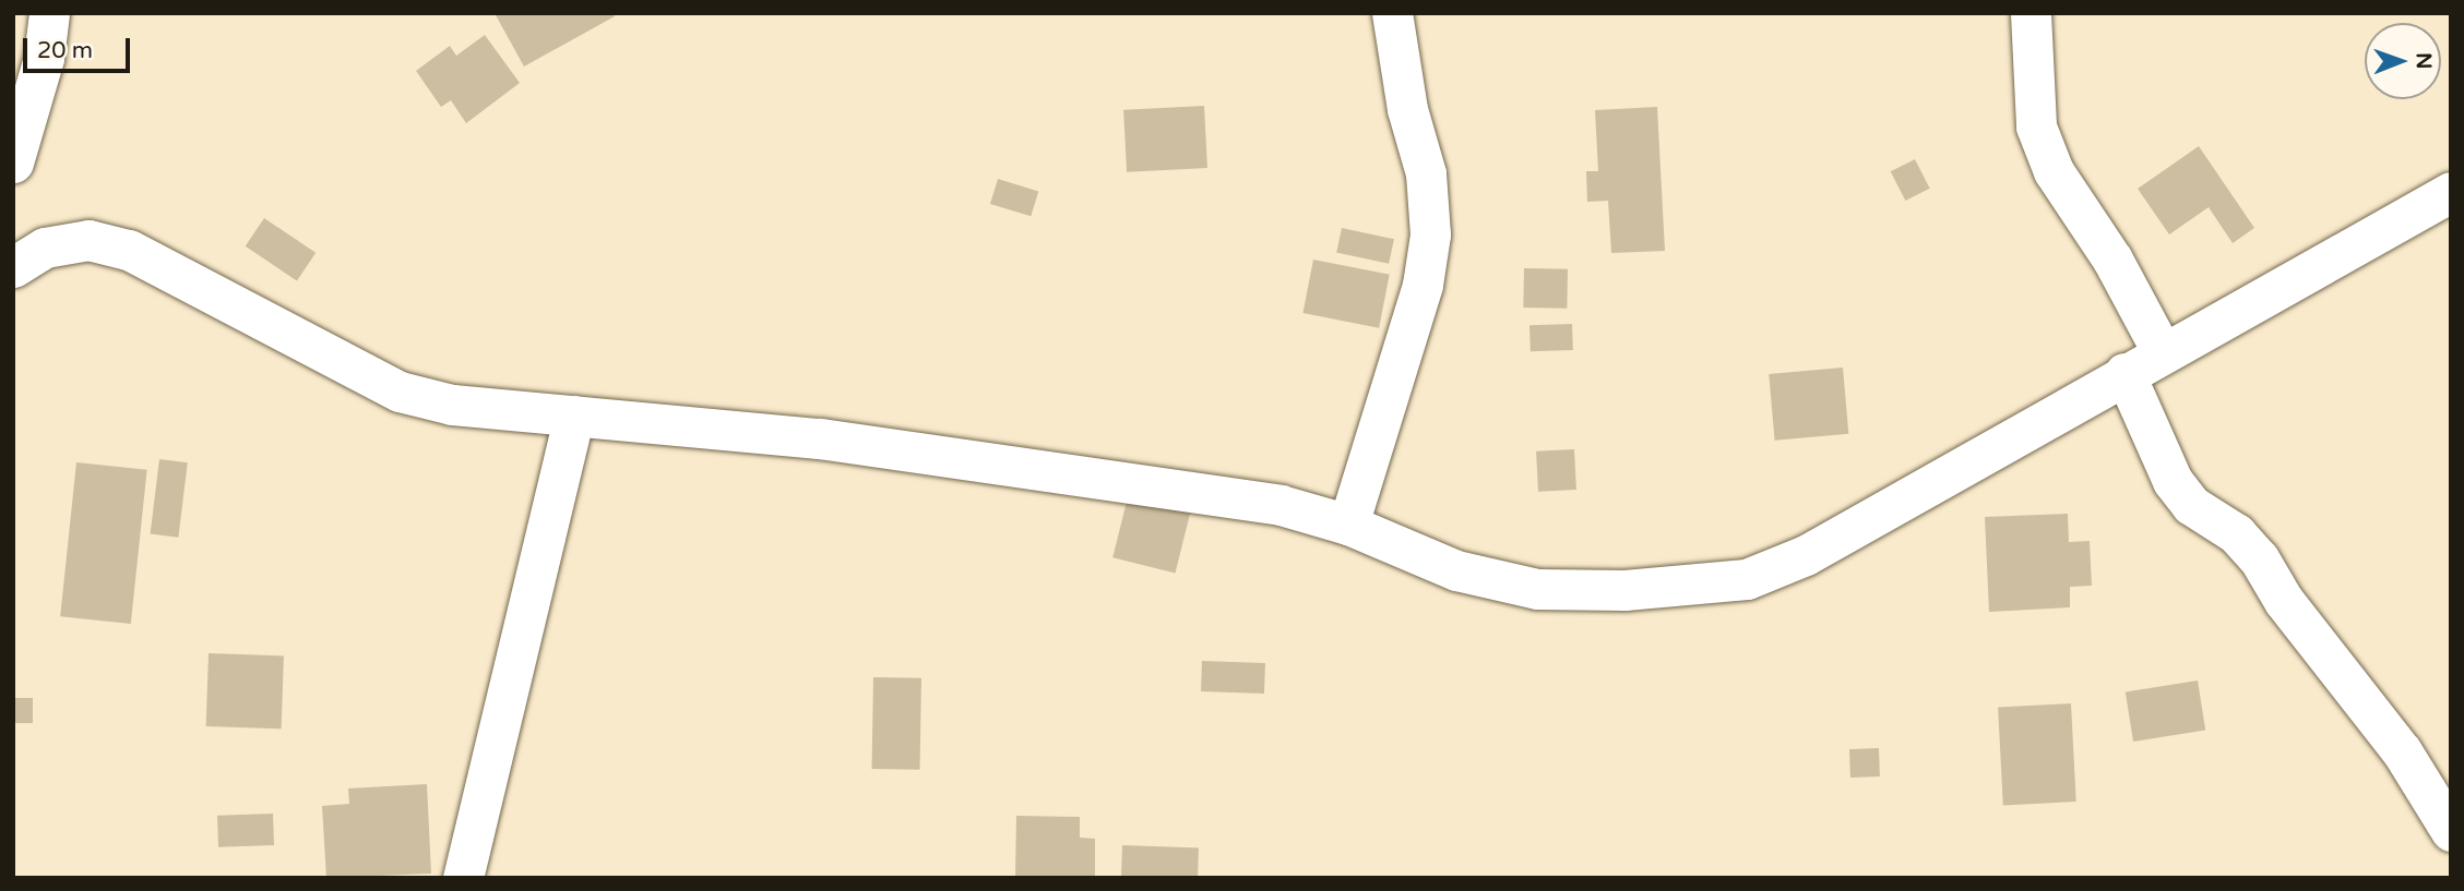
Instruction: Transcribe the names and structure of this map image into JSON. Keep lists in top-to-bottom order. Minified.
{"scale_bar":"20 m","north":"right"}
